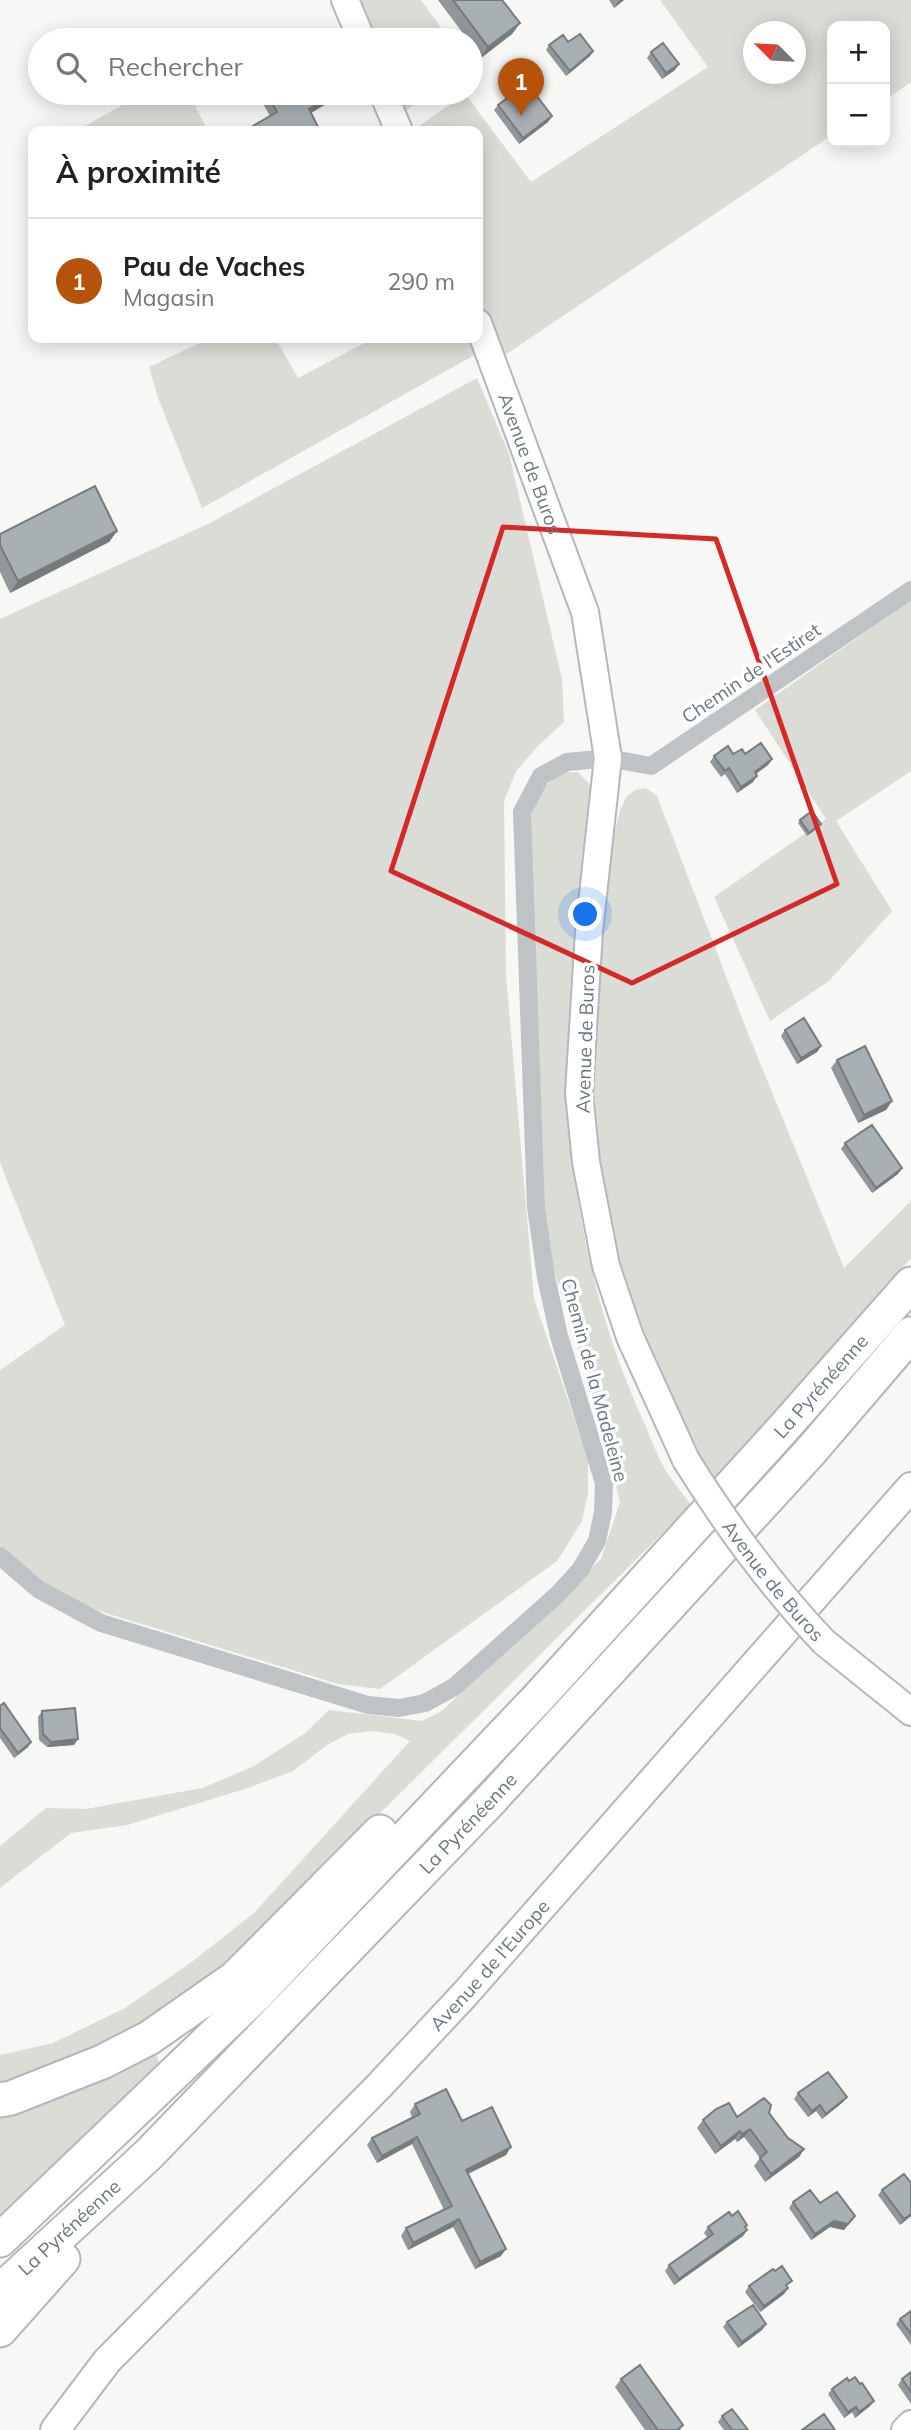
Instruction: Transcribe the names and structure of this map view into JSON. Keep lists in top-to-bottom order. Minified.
{"streets":{"highway":["La Pyrénéenne"],"main road":["Avenue de l'Europe"],"street":["Avenue de Buros","Chemin de l'Estiret","Chemin de la Madeleine"]},"crossings":[["Avenue de Buros","Chemin de l'Estiret"],["Avenue de Buros","Chemin de la Madeleine"],["Chemin de l'Estiret","Chemin de la Madeleine"]],"north":"top left","page":{"map_buttons":["+","−"],"search":"Rechercher","pins":"1","heading":"À proximité","list":[{"mark":"1","name":"Pau de Vaches","note":"Magasin","value":"290 m"}]}}
